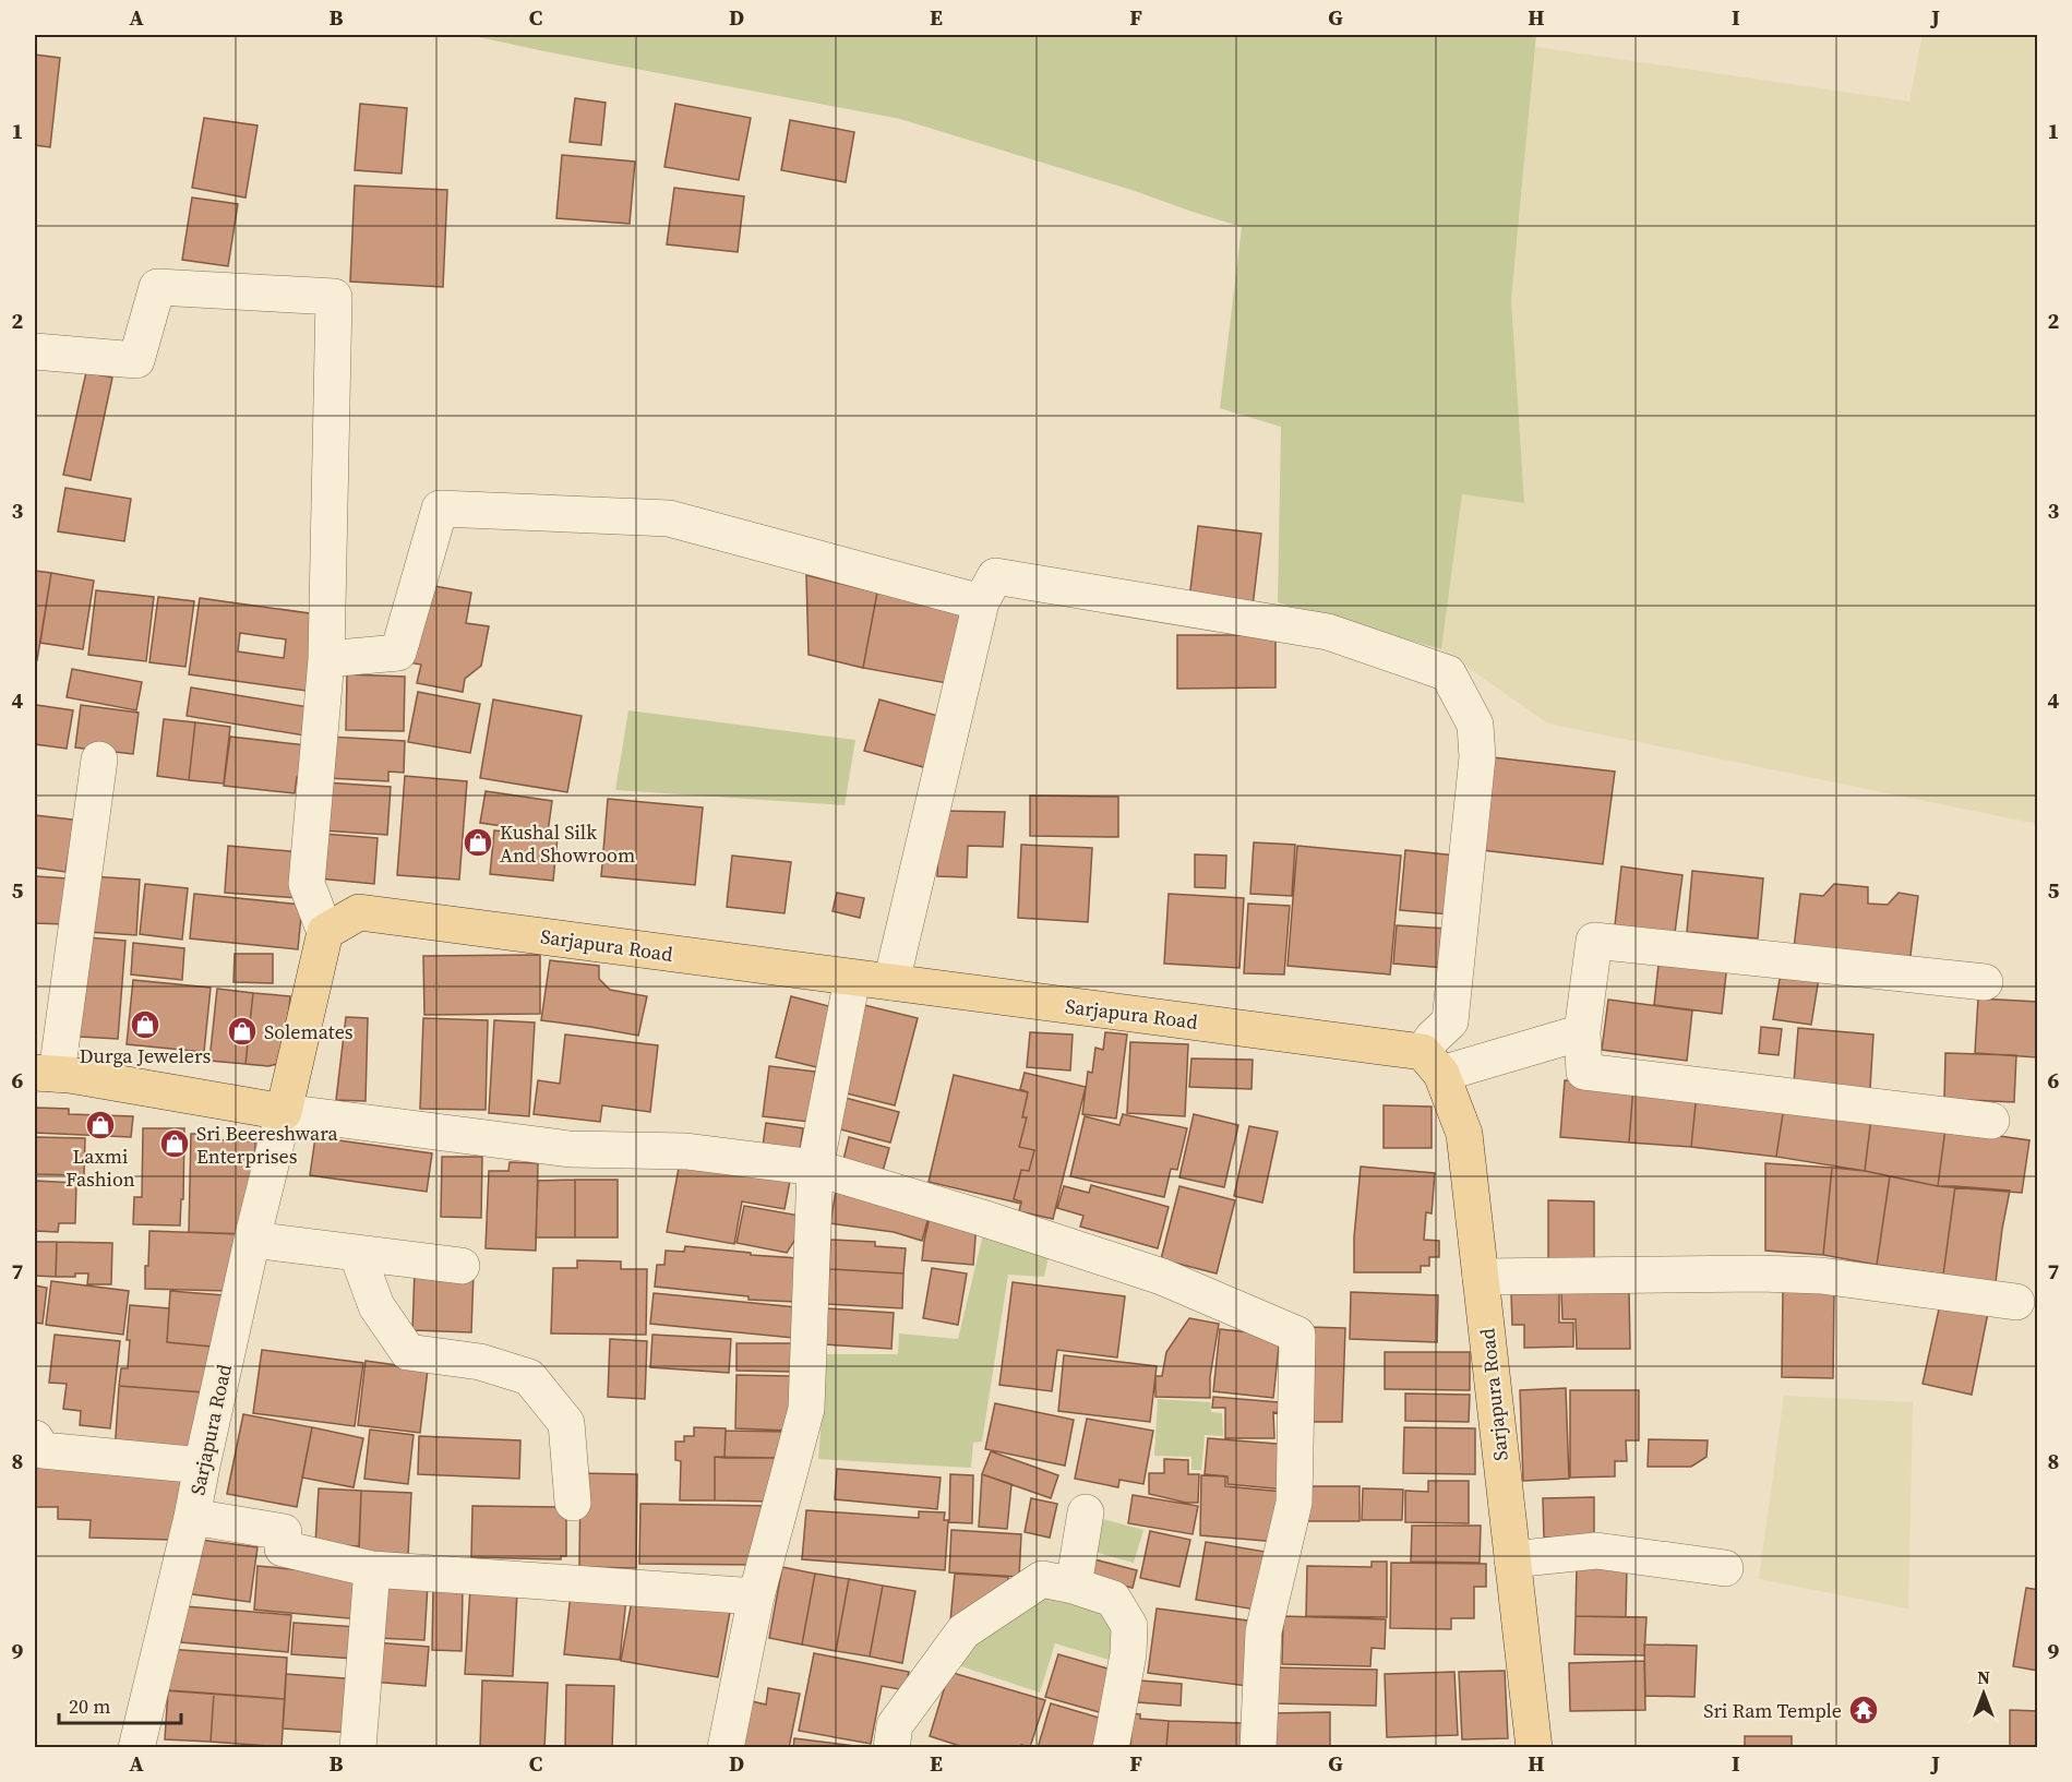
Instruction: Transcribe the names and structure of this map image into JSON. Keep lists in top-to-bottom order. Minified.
{"streets":{"main road":["Sarjapura Road"]},"places":{"shop":["Kushal Silk And Showroom","Durga Jewelers","Solemates","Laxmi Fashion","Sri Beereshwara Enterprises"],"temple":["Sri Ram Temple"]},"scale_bar":"20 m","north":"top","grid":{"columns":["A","B","C","D","E","F","G","H","I","J"],"rows":["1","2","3","4","5","6","7","8","9"]}}
